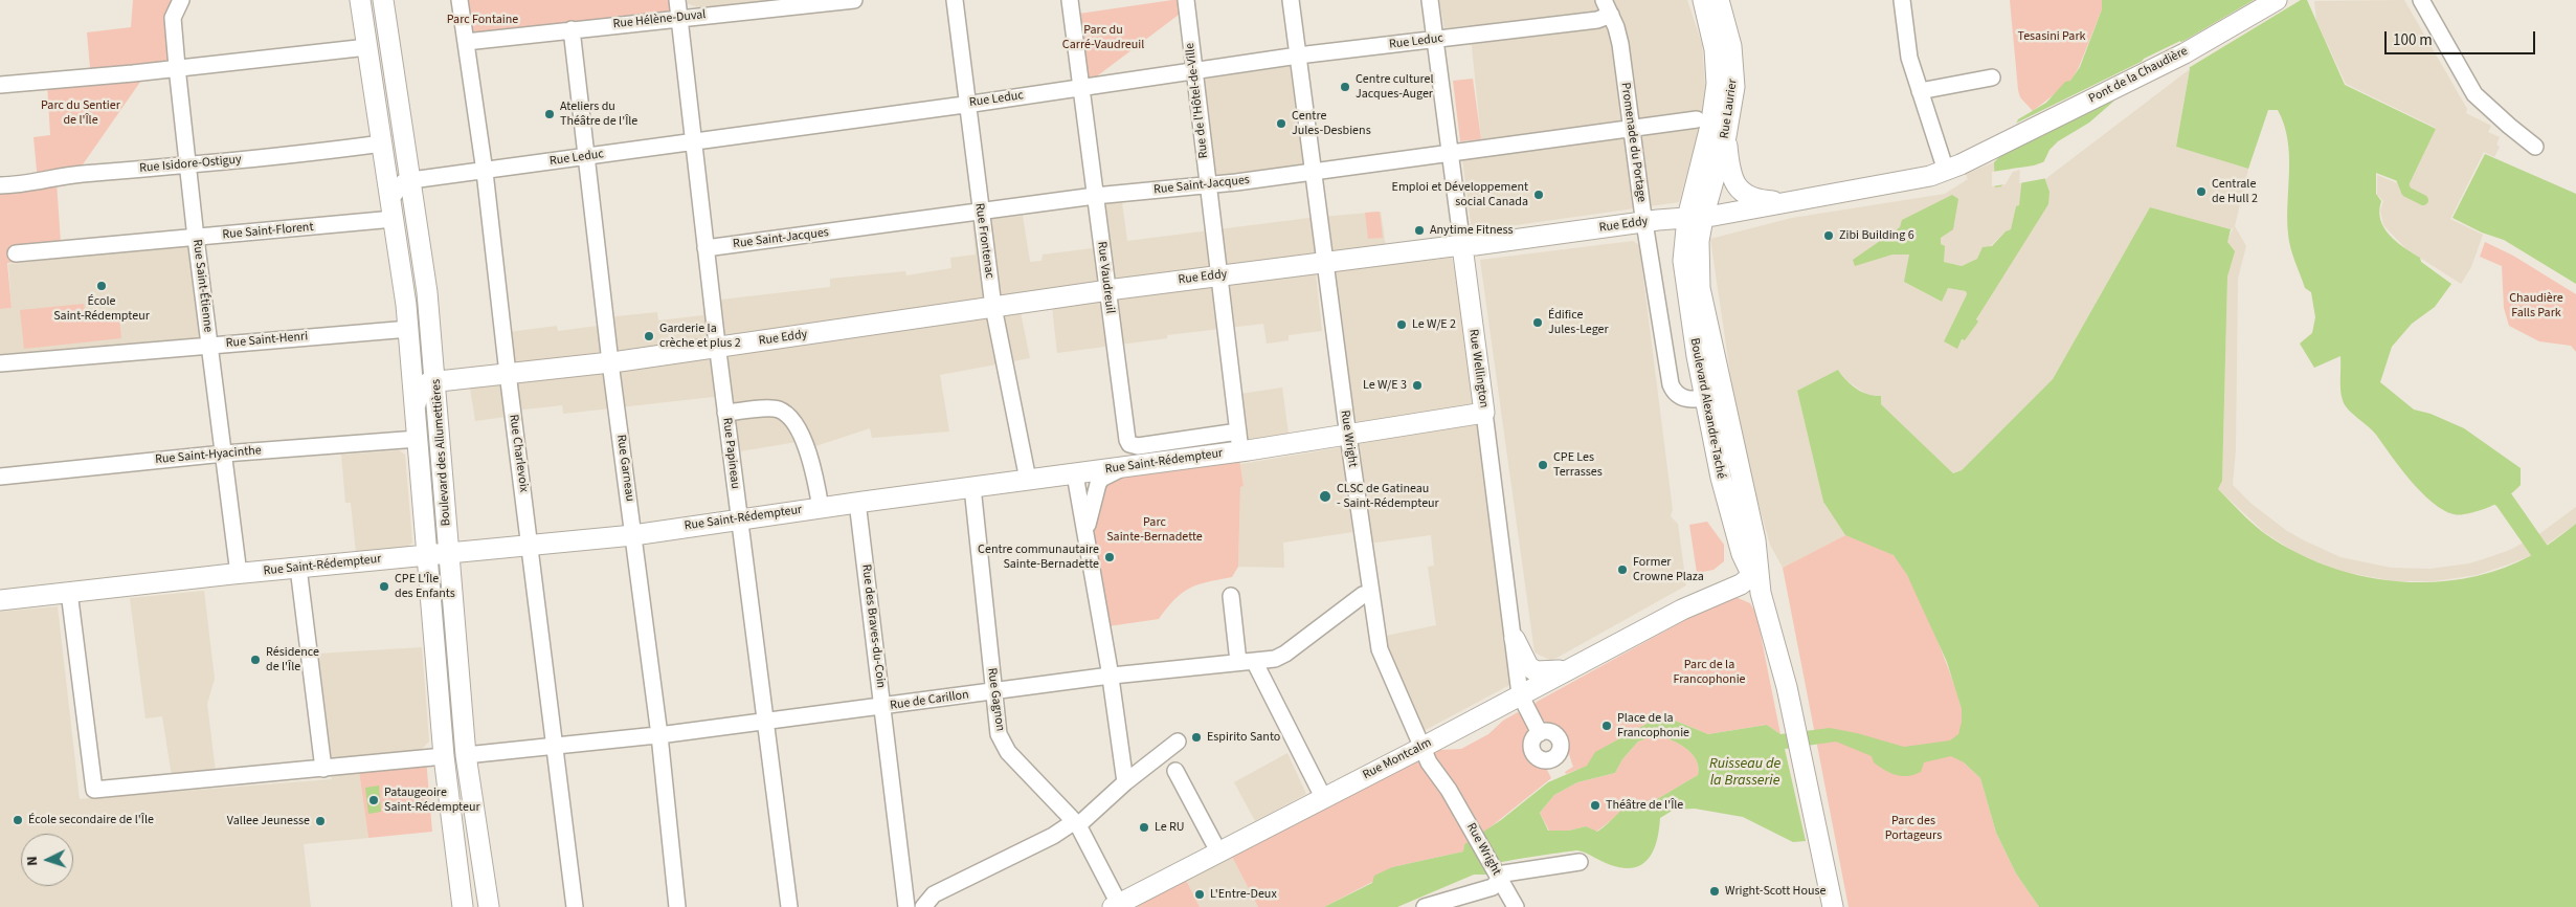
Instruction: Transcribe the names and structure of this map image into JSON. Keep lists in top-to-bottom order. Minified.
{"streets":{"main road":["Pont de la Chaudière","Rue Laurier","Rue Eddy","Rue Wellington","Boulevard Alexandre-Taché","Boulevard des Allumettières","Rue Saint-Rédempteur","Rue Montcalm"],"street":["Rue Hélène-Duval","Rue Leduc","Rue de l'Hôtel-de-Ville","Promenade du Portage","Rue Isidore-Ostiguy","Rue Saint-Jacques","Rue Saint-Florent","Rue Frontenac","Rue Vaudreuil","Rue Saint-Étienne","Rue Saint-Henri","Rue Wright","Rue Charlevoix","Rue Papineau","Rue Saint-Hyacinthe","Rue Garneau","Rue des Braves-du-Coin","Rue Gagnon","Rue de Carillon"]},"crossings":[["Rue Hélène-Duval","Rue Charlevoix"],["Rue Hélène-Duval","Rue Papineau"],["Rue Hélène-Duval","Rue Garneau"],["Rue Leduc","Rue de l'Hôtel-de-Ville"],["Rue Leduc","Promenade du Portage"],["Rue Leduc","Rue Frontenac"],["Rue Leduc","Rue Vaudreuil"],["Rue Leduc","Rue Wellington"],["Rue Leduc","Rue Wright"],["Rue Leduc","Boulevard des Allumettières"],["Rue Leduc","Rue Charlevoix"],["Rue Leduc","Rue Papineau"],["Rue Leduc","Rue Garneau"],["Pont de la Chaudière","Rue Eddy"],["Rue de l'Hôtel-de-Ville","Rue Saint-Jacques"],["Rue de l'Hôtel-de-Ville","Rue Eddy"],["Rue de l'Hôtel-de-Ville","Rue Vaudreuil"],["Rue de l'Hôtel-de-Ville","Rue Saint-Rédempteur"],["Rue Laurier","Rue Eddy"],["Rue Laurier","Boulevard Alexandre-Taché"],["Promenade du Portage","Rue Saint-Jacques"],["Promenade du Portage","Rue Eddy"],["Promenade du Portage","Boulevard Alexandre-Taché"],["Rue Isidore-Ostiguy","Rue Saint-Étienne"],["Rue Isidore-Ostiguy","Boulevard des Allumettières"],["Rue Saint-Jacques","Rue Frontenac"],["Rue Saint-Jacques","Rue Vaudreuil"],["Rue Saint-Jacques","Rue Wellington"],["Rue Saint-Jacques","Rue Wright"],["Rue Saint-Jacques","Rue Papineau"],["Rue Eddy","Rue Frontenac"],["Rue Eddy","Rue Vaudreuil"],["Rue Eddy","Rue Wellington"],["Rue Eddy","Boulevard Alexandre-Taché"],["Rue Eddy","Rue Wright"],["Rue Eddy","Boulevard des Allumettières"],["Rue Eddy","Rue Charlevoix"],["Rue Eddy","Rue Papineau"],["Rue Eddy","Rue Garneau"],["Rue Saint-Florent","Rue Saint-Étienne"],["Rue Saint-Florent","Boulevard des Allumettières"],["Rue Frontenac","Rue Saint-Rédempteur"],["Rue Saint-Étienne","Rue Saint-Henri"],["Rue Saint-Étienne","Rue Saint-Hyacinthe"],["Rue Saint-Étienne","Rue Saint-Rédempteur"],["Rue Saint-Henri","Boulevard des Allumettières"],["Rue Wellington","Rue Saint-Rédempteur"],["Rue Wellington","Rue Montcalm"],["Boulevard Alexandre-Taché","Rue Montcalm"],["Rue Wright","Rue Saint-Rédempteur"],["Rue Wright","Rue de Carillon"],["Rue Wright","Rue Montcalm"],["Boulevard des Allumettières","Rue Saint-Hyacinthe"],["Boulevard des Allumettières","Rue Saint-Rédempteur"],["Boulevard des Allumettières","Rue de Carillon"],["Rue Charlevoix","Rue Saint-Rédempteur"],["Rue Charlevoix","Rue de Carillon"],["Rue Papineau","Rue Saint-Rédempteur"],["Rue Papineau","Rue de Carillon"],["Rue Saint-Rédempteur","Rue Garneau"],["Rue Saint-Rédempteur","Rue des Braves-du-Coin"],["Rue Saint-Rédempteur","Rue Gagnon"],["Rue Garneau","Rue de Carillon"],["Rue des Braves-du-Coin","Rue de Carillon"],["Rue Gagnon","Rue de Carillon"],["Rue Gagnon","Rue Montcalm"]],"water":["Ruisseau de la Brasserie"],"parks":["Parc Fontaine","Parc du Carré-Vaudreuil","Tesasini Park","Parc du Sentier de l'Île","Chaudière Falls Park","Parc Sainte-Bernadette","Parc de la Francophonie","Parc des Portageurs"],"places":["Centre culturel Jacques-Auger","Ateliers du Théâtre de l'Île","Centre Jules-Desbiens","Centrale de Hull 2","Emploi et Développement social Canada","Anytime Fitness","Zibi Building 6","École Saint-Rédempteur","Édifice Jules-Leger","Le W/E 2","Garderie la crèche et plus 2","Le W/E 3","CPE Les Terrasses","CLSC de Gatineau - Saint-Rédempteur","Centre communautaire Sainte-Bernadette","Former Crowne Plaza","CPE L'Île des Enfants","Résidence de l'Île","Place de la Francophonie","Espirito Santo","Pataugeoire Saint-Rédempteur","Théâtre de l'Île","École secondaire de l'Île","Vallee Jeunesse","Le RU","Wright-Scott House","L'Entre-Deux"],"scale_bar":"100 m","north":"left"}
